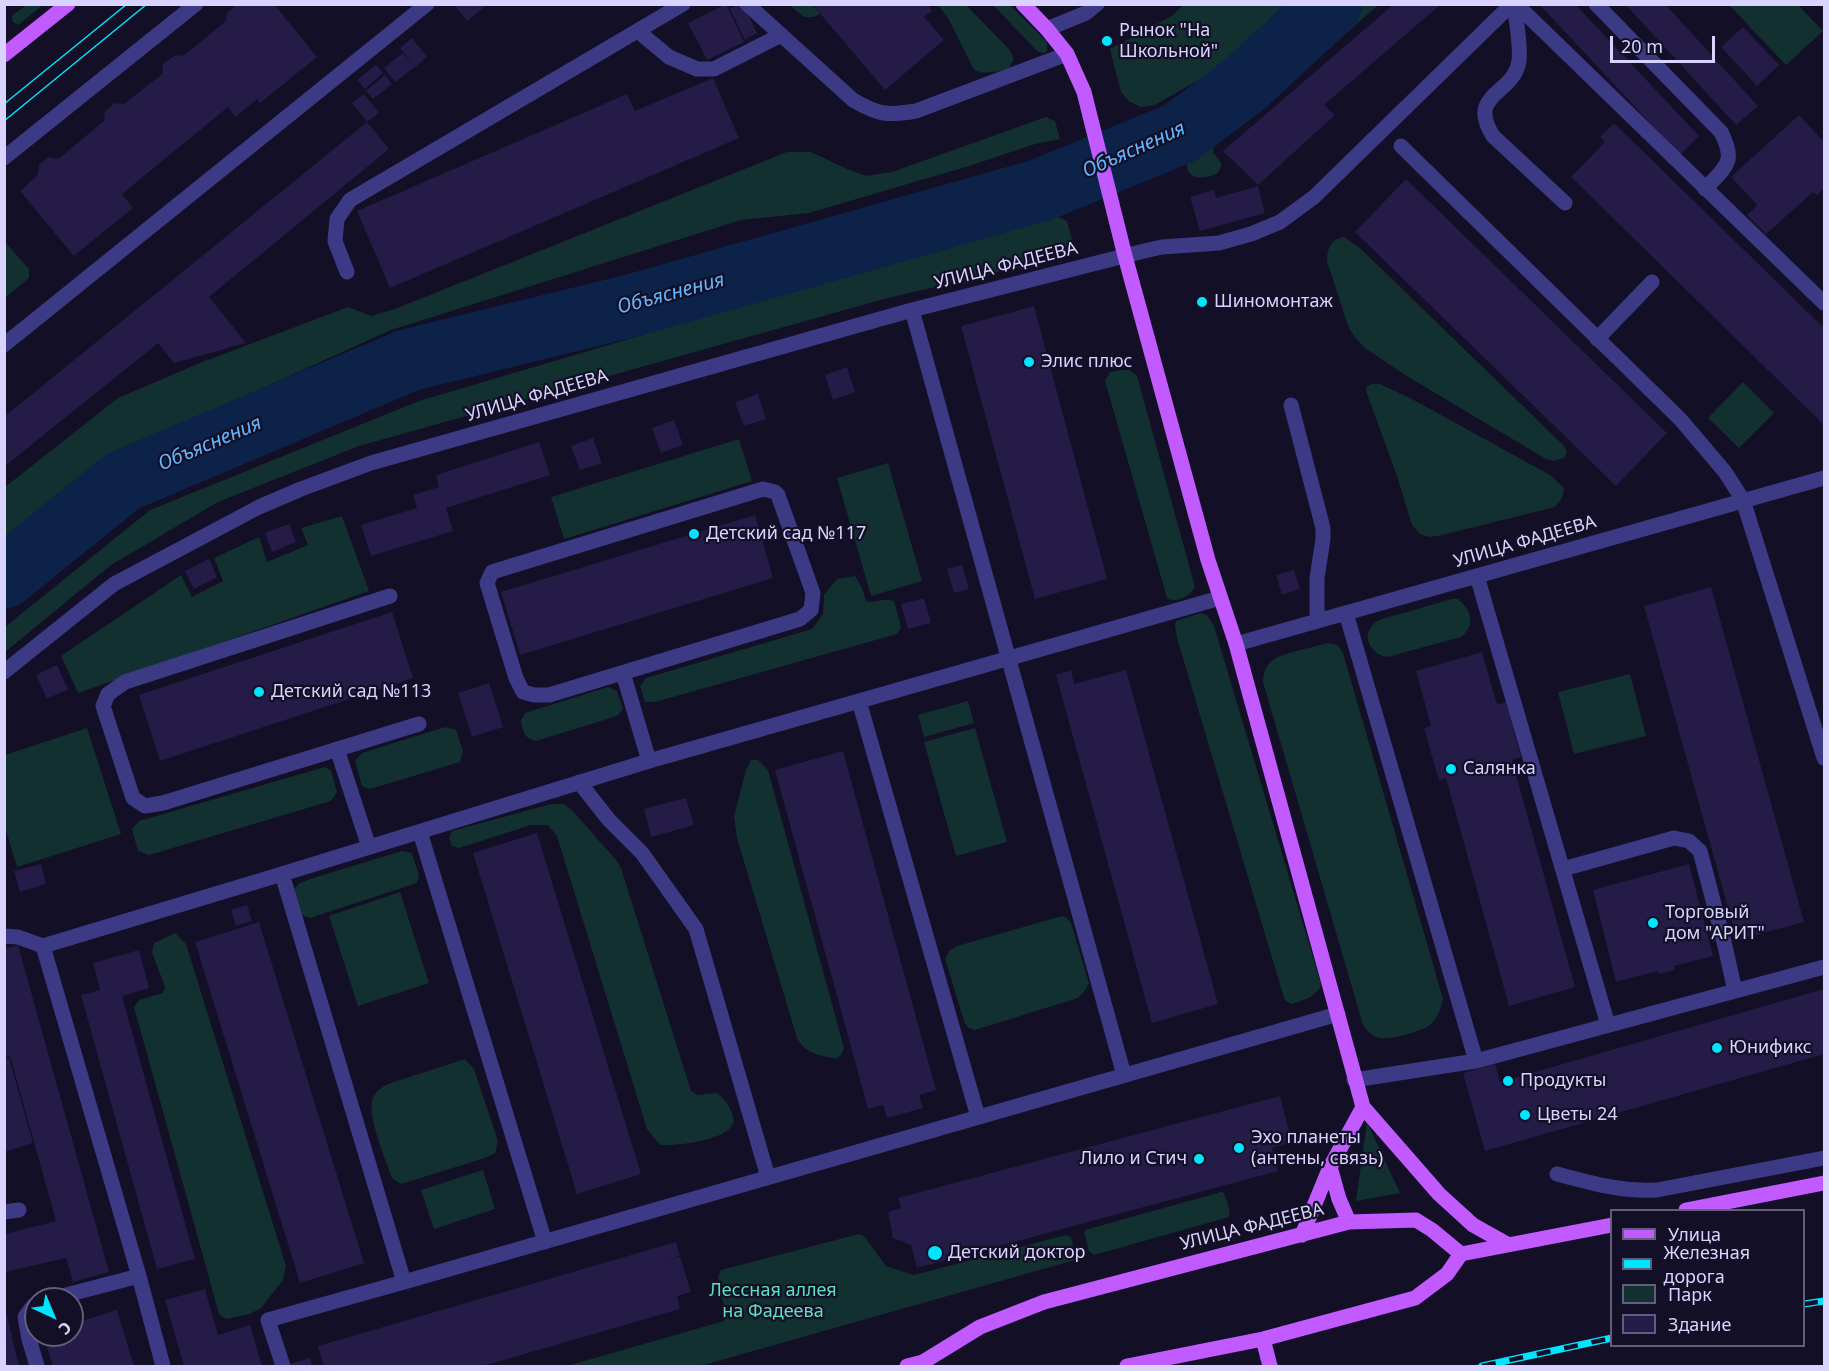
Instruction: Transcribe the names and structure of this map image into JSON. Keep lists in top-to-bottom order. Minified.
{"streets":{"main road":["УЛИЦА ФАДЕЕВА"]},"water":["Объяснения"],"parks":["Лессная аллея на Фадеева"],"places":["Рынок \"На Школьной\"","Шиномонтаж","Элис плюс","Детский сад №117","Детский сад №113","Салянка","Торговый дом \"АРИТ\"","Юнификс","Продукты","Цветы 24","Эхо планеты (антены, связь)","Лило и Стич","Детский доктор"],"legend":["Улица","Железная дорога","Парк","Здание"],"scale_bar":"20 m","north":"bottom right"}
